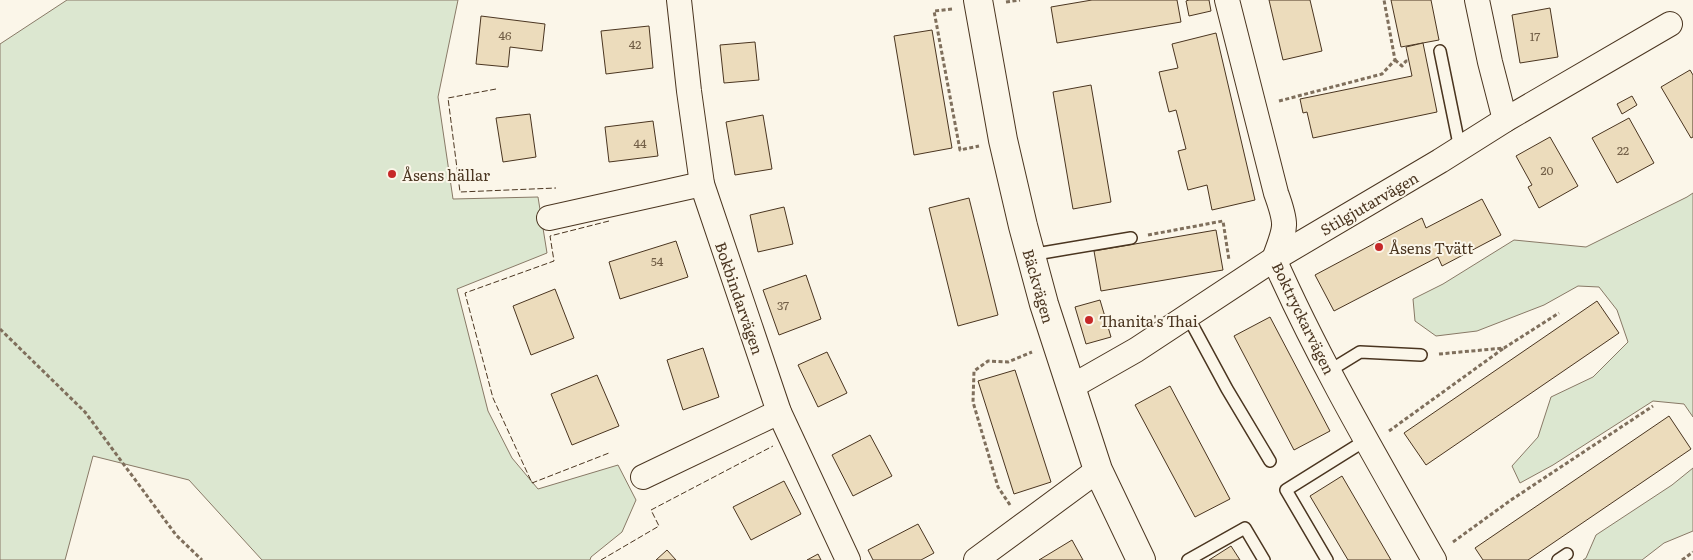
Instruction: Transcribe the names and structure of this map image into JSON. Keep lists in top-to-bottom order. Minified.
{"streets":{"street":["Stilgjutarvägen","Bäckvägen","Bokbindarvägen","Boktryckarvägen"]},"crossings":[["Stilgjutarvägen","Bäckvägen"],["Stilgjutarvägen","Boktryckarvägen"]],"places":["Åsens hällar","Åsens Tvätt","Thanita's Thai"],"house_numbers":["46","17","42","44","22","20","54","37"]}
